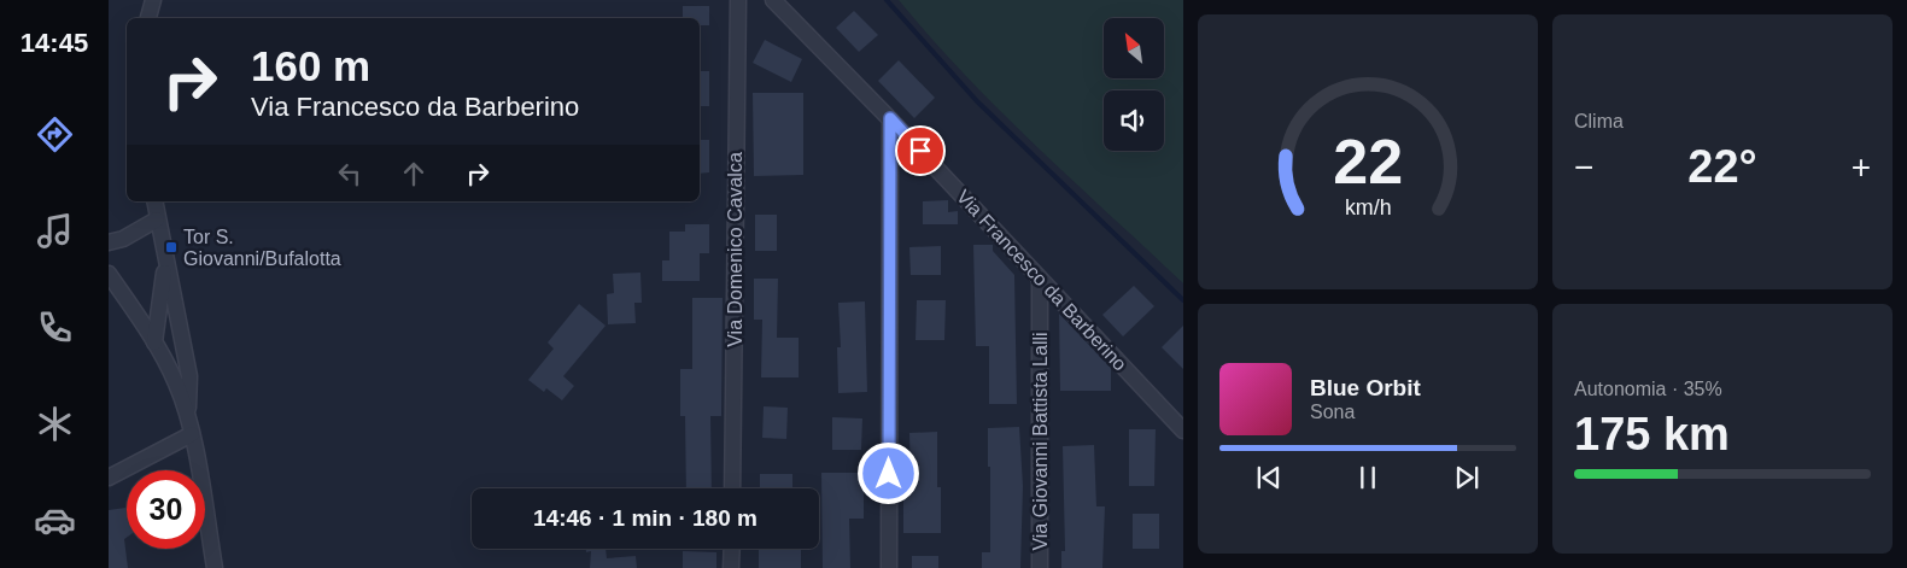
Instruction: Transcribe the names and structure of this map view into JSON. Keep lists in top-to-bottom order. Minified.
{"streets":{"street":["Via Domenico Cavalca","Via Francesco da Barberino","Via Giovanni Battista Lalli"]},"crossings":[["Via Francesco da Barberino","Via Giovanni Battista Lalli"]],"places":{"transit":["Tor S. Giovanni/Bufalotta"]},"north":"top left","page":{"tabs":"14:45","tile":["Clima",["Autonomia · 35%","175 km"]],"turn":["160 m","Via Francesco da Barberino"],"heat":["−","22°","+"],"song":["Blue Orbit","Sona"],"limit":"30","trip":"14:46 · 1 min · 180 m","gauge":["22","km/h"]}}
